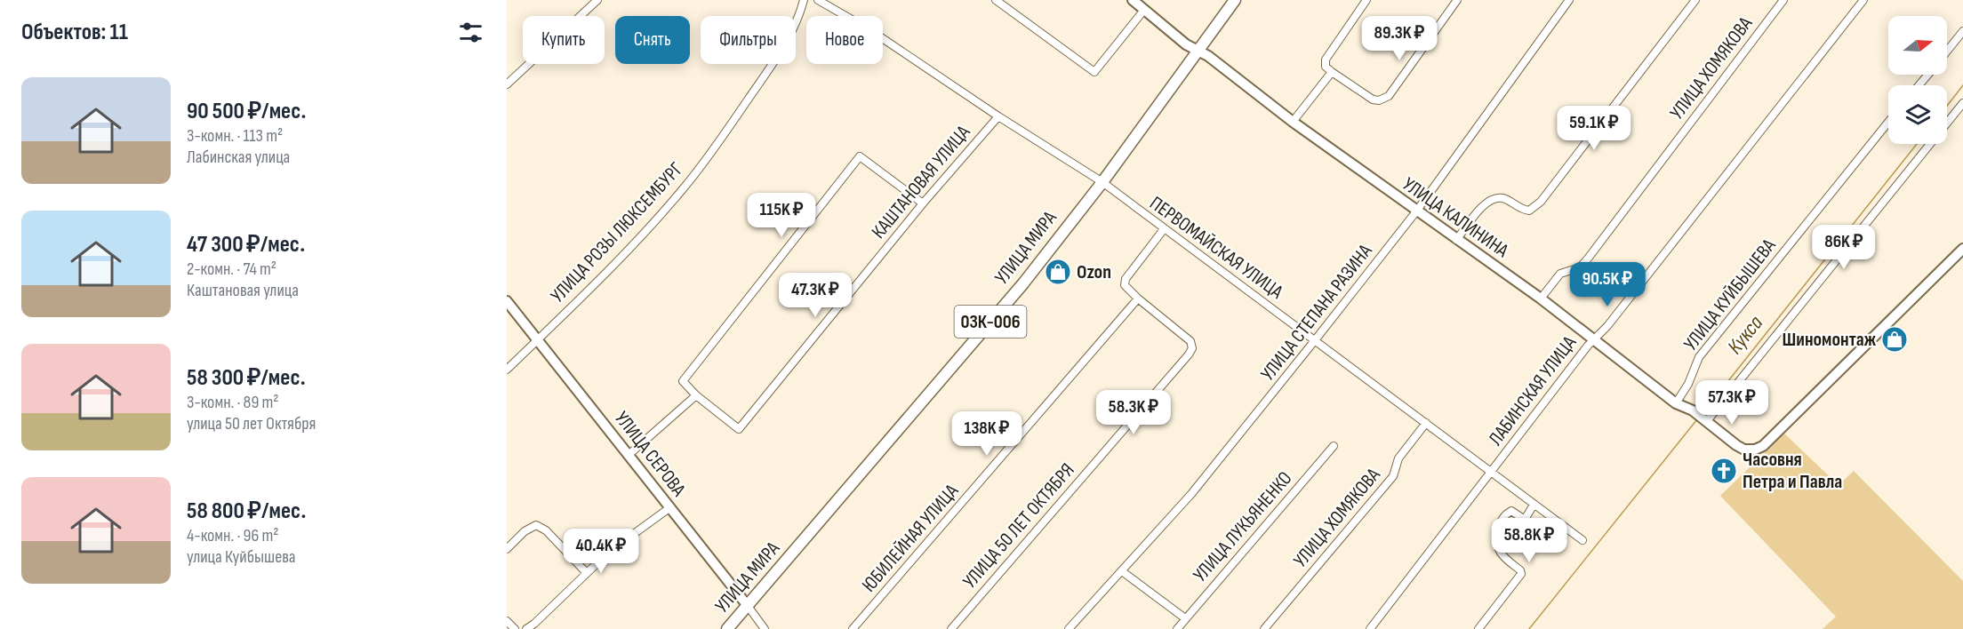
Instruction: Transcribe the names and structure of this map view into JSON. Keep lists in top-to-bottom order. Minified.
{"streets":{"main road":["УЛИЦА МИРА","03К-006"],"street":["УЛИЦА ХОМЯКОВА","КАШТАНОВАЯ УЛИЦА","УЛИЦА КАЛИНИНА","УЛИЦА РОЗЫ ЛЮКСЕМБУРГ","ПЕРВОМАЙСКАЯ УЛИЦА","УЛИЦА КУЙБЫШЕВА","УЛИЦА СТЕПАНА РАЗИНА","ЛАБИНСКАЯ УЛИЦА","УЛИЦА СЕРОВА","УЛИЦА 50 ЛЕТ ОКТЯБРЯ","УЛИЦА ЛУКЬЯНЕНКО","ЮБИЛЕЙНАЯ УЛИЦА"]},"crossings":[["УЛИЦА ХОМЯКОВА","УЛИЦА КАЛИНИНА"],["УЛИЦА ХОМЯКОВА","ПЕРВОМАЙСКАЯ УЛИЦА"],["КАШТАНОВАЯ УЛИЦА","ПЕРВОМАЙСКАЯ УЛИЦА"],["УЛИЦА КАЛИНИНА","УЛИЦА МИРА"],["УЛИЦА КАЛИНИНА","УЛИЦА КУЙБЫШЕВА"],["УЛИЦА КАЛИНИНА","УЛИЦА СТЕПАНА РАЗИНА"],["УЛИЦА КАЛИНИНА","ЛАБИНСКАЯ УЛИЦА"],["УЛИЦА РОЗЫ ЛЮКСЕМБУРГ","УЛИЦА СЕРОВА"],["УЛИЦА МИРА","ПЕРВОМАЙСКАЯ УЛИЦА"],["УЛИЦА МИРА","УЛИЦА СЕРОВА"],["ПЕРВОМАЙСКАЯ УЛИЦА","УЛИЦА СТЕПАНА РАЗИНА"],["ПЕРВОМАЙСКАЯ УЛИЦА","ЛАБИНСКАЯ УЛИЦА"],["ПЕРВОМАЙСКАЯ УЛИЦА","УЛИЦА 50 ЛЕТ ОКТЯБРЯ"],["УЛИЦА 50 ЛЕТ ОКТЯБРЯ","ЮБИЛЕЙНАЯ УЛИЦА"]],"water":["Кукса"],"places":{"shop":["Ozon","Шиномонтаж"],"church":["Часовня Петра и Павла"]},"north":"right","page":{"heading":"Объектов: 11","price":["89.3K ₽","59.1K ₽","115K ₽","86K ₽","90.5K ₽","47.3K ₽","57.3K ₽","58.3K ₽","138K ₽","58.8K ₽","40.4K ₽"],"chip":["Купить","Снять","Фильтры","Новое"],"list":[{"name":"90 500 ₽/мес.","note":"3-комн. · 113 m² · Лабинская улица"},{"name":"47 300 ₽/мес.","note":"2-комн. · 74 m² · Каштановая улица"},{"name":"58 300 ₽/мес.","note":"3-комн. · 89 m² · улица 50 лет Октября"},{"name":"58 800 ₽/мес.","note":"4-комн. · 96 m² · улица Куйбышева"}]}}
